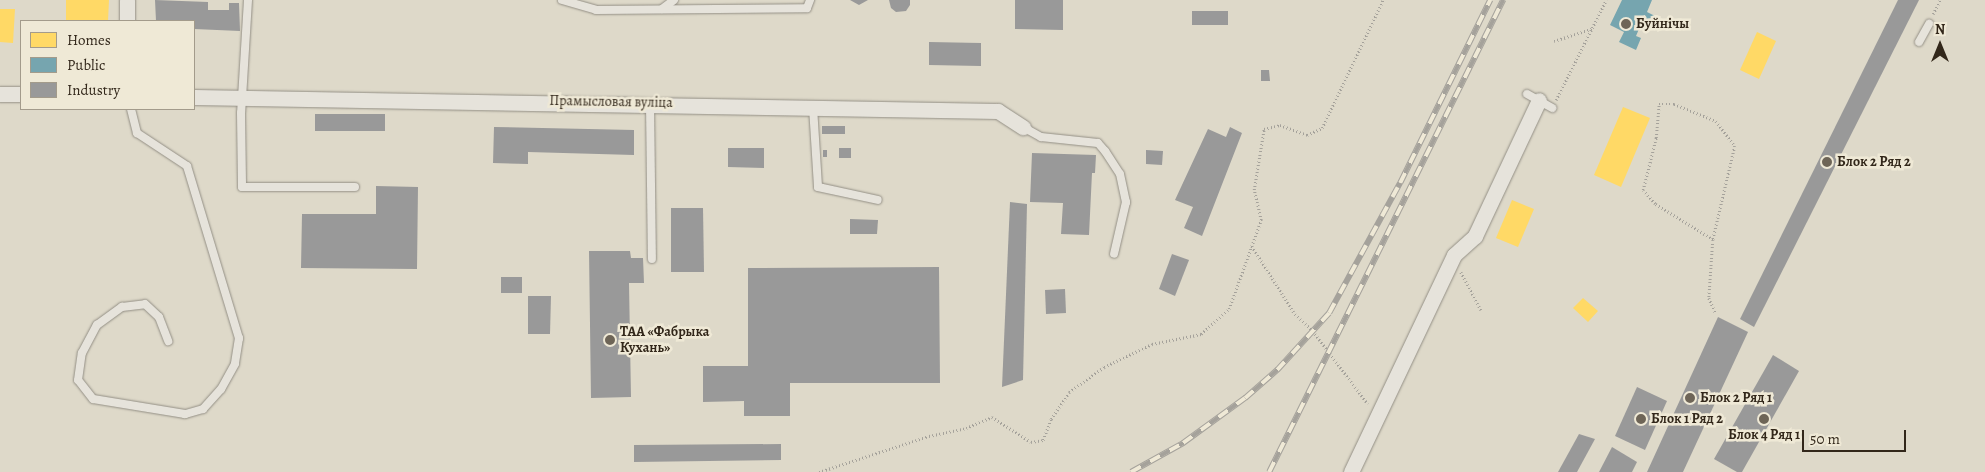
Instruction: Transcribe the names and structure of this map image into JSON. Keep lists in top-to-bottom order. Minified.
{"streets":{"street":["Прамысловая вуліца"]},"places":["Буйнічы","Блок 2 Ряд 2","ТАА «Фабрыка Кухань»","Блок 2 Ряд 1","Блок 1 Ряд 2","Блок 4 Ряд 1"],"legend":["Homes","Public","Industry"],"scale_bar":"50 m","north":"top"}
